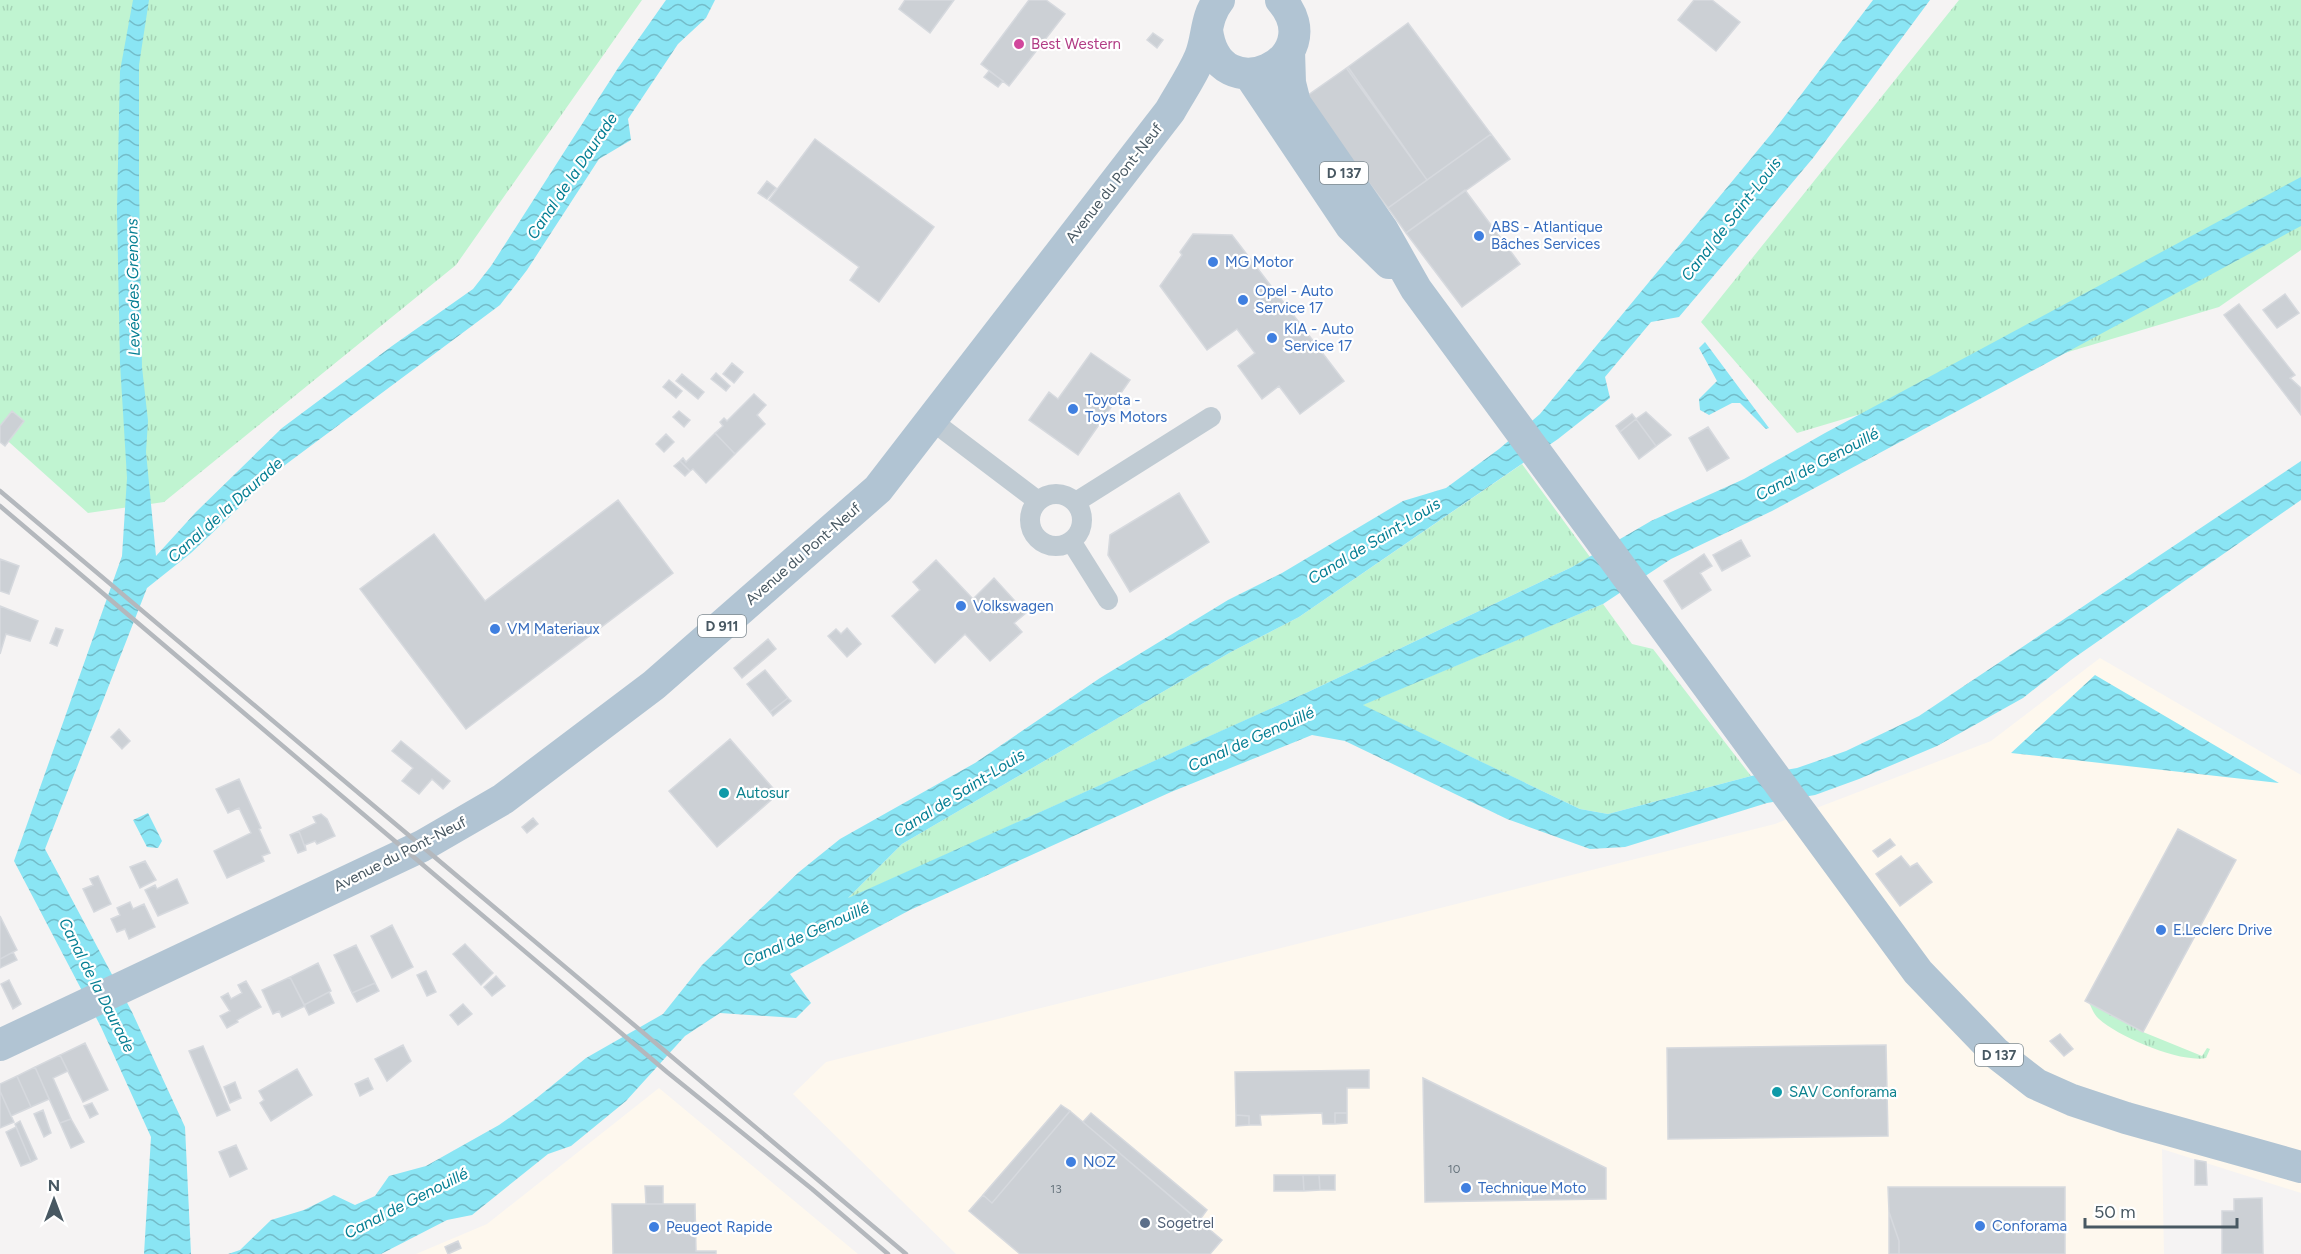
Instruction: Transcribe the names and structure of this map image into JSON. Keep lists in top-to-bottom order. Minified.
{"streets":{"main road":["D 137","Avenue du Pont-Neuf","D 911"]},"crossings":[["D 137","D 911"],["Avenue du Pont-Neuf","D 911"]],"water":["Canal de la Daurade","Canal de Saint-Louis","Levée des Grenons","Canal de Genouillé"],"places":["Best Western","ABS - Atlantique Bâches Services","MG Motor","Opel - Auto Service 17","KIA - Auto Service 17","Toyota - Toys Motors","Volkswagen","VM Materiaux","Autosur","E.Leclerc Drive","SAV Conforama","NOZ","Technique Moto","Sogetrel","Conforama","Peugeot Rapide"],"house_numbers":["10","13"],"scale_bar":"50 m","north":"top"}
